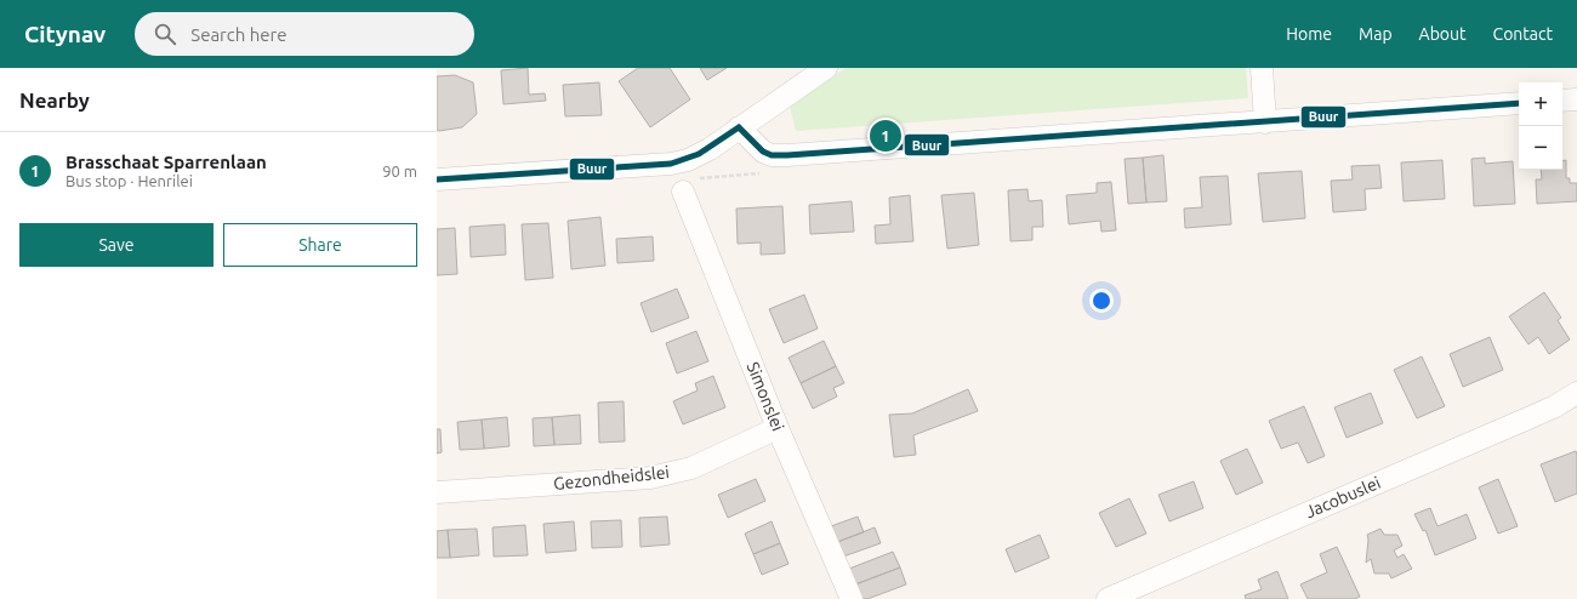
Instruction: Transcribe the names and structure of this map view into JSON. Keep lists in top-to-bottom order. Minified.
{"streets":{"street":["Simonslei","Gezondheidslei","Jacobuslei"]},"crossings":[["Simonslei","Gezondheidslei"]],"lines":["transit line Buur"],"page":{"header":"Citynav","search":"Search here","nav":["Home","Map","About","Contact"],"heading":"Nearby","map_buttons":["+","−"],"pins":"1","list":[{"mark":"1","name":"Brasschaat Sparrenlaan","note":"Bus stop · Henrilei","value":"90 m"}],"buttons":["Save","Share"]}}
